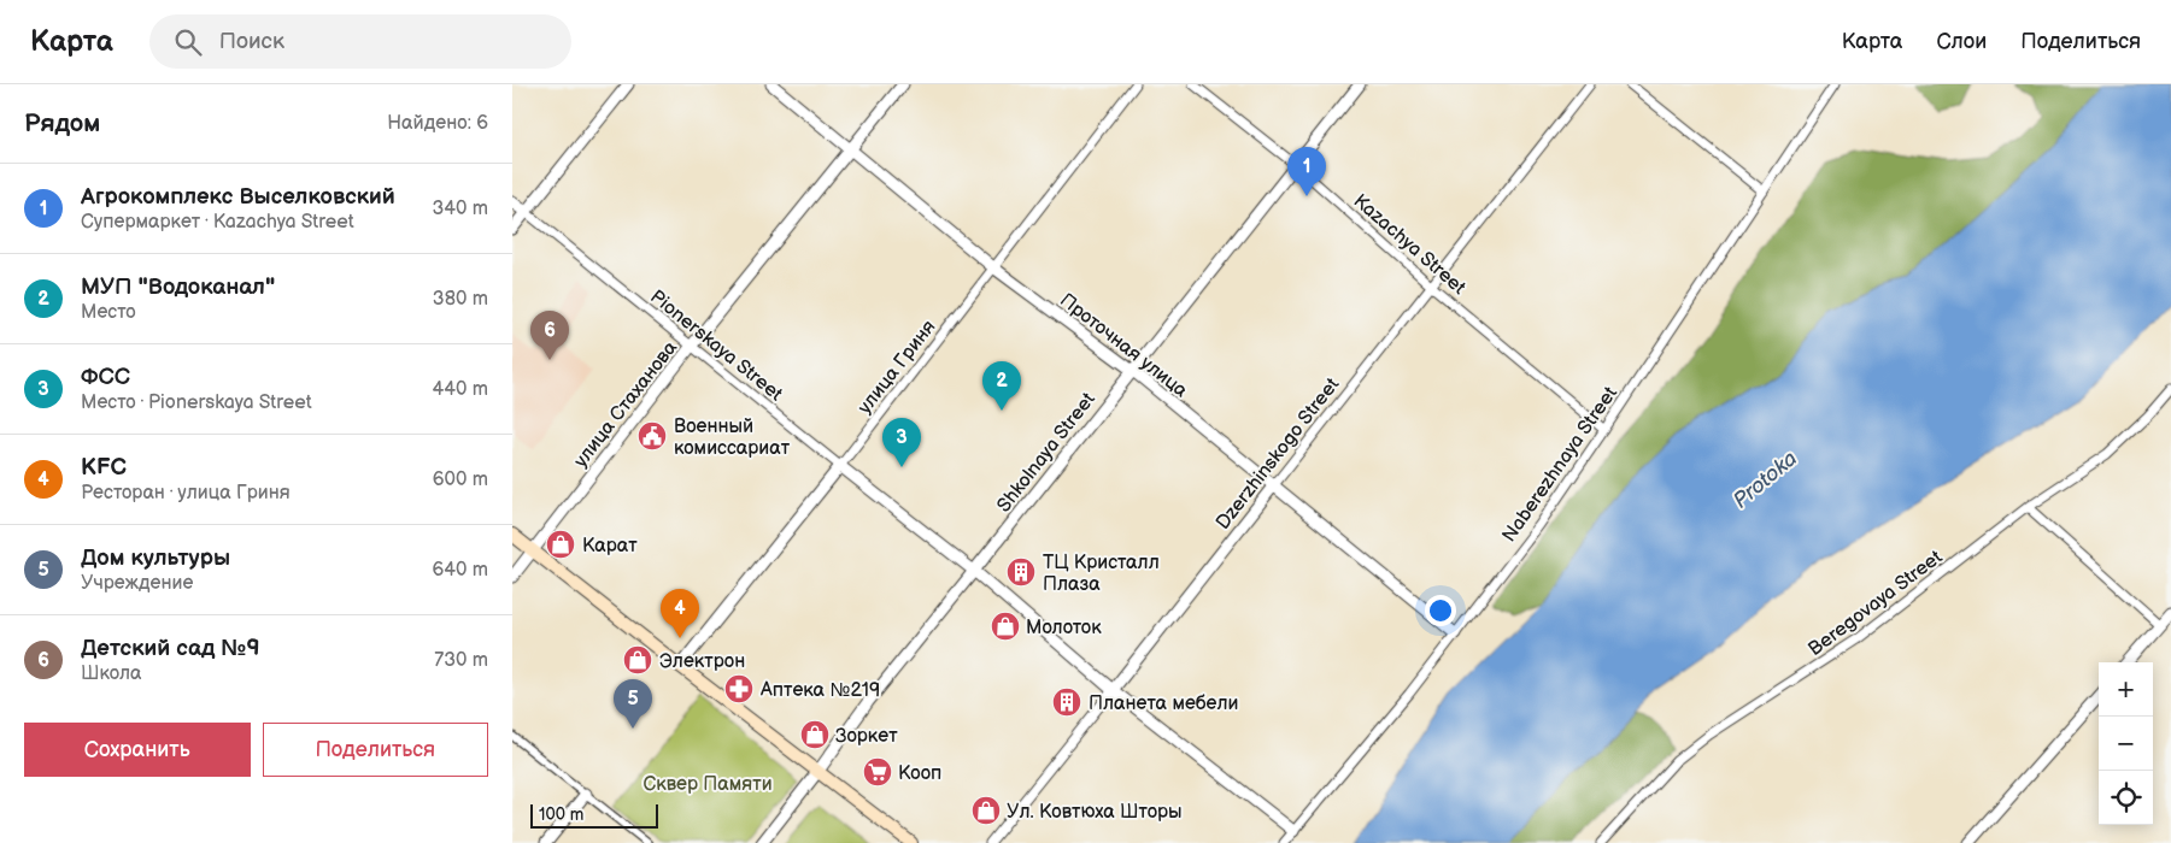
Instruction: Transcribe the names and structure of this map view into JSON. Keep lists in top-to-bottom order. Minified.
{"streets":{"street":["Kazachya Street","Pionerskaya Street","Проточная улица","улица Гриня","улица Стаханова","Shkolnaya Street","Dzerzhinskogo Street","Naberezhnaya Street","Beregovaya Street"]},"crossings":[["Kazachya Street","Shkolnaya Street"],["Kazachya Street","Dzerzhinskogo Street"],["Kazachya Street","Naberezhnaya Street"],["Pionerskaya Street","улица Гриня"],["Pionerskaya Street","улица Стаханова"],["Pionerskaya Street","Shkolnaya Street"],["Pionerskaya Street","Dzerzhinskogo Street"],["Pionerskaya Street","Naberezhnaya Street"],["Проточная улица","улица Гриня"],["Проточная улица","улица Стаханова"],["Проточная улица","Shkolnaya Street"],["Проточная улица","Dzerzhinskogo Street"],["Проточная улица","Naberezhnaya Street"]],"water":["Protoka"],"parks":["Сквер Памяти"],"places":{"public building":["Военный комиссариат"],"shop":["Карат","Молоток","Электрон","Зоркет","Ул. Ковтюха Шторы"],"building":["ТЦ Кристалл Плаза","Планета мебели"],"pharmacy":["Аптека №219"],"supermarket":["Кооп"]},"scale_bar":"100 m","page":{"header":"Карта","search":"Поиск","nav":["Карта","Слои","Поделиться"],"heading":["Рядом","Найдено: 6"],"pins":["1","6","2","3","4","5"],"list":[{"mark":"1","name":"Агрокомплекс Выселковский","note":"Супермаркет · Kazachya Street","value":"340 m"},{"mark":"2","name":"МУП \"Водоканал\"","note":"Место","value":"380 m"},{"mark":"3","name":"ФСС","note":"Место · Pionerskaya Street","value":"440 m"},{"mark":"4","name":"KFC","note":"Ресторан · улица Гриня","value":"600 m"},{"mark":"5","name":"Дом культуры","note":"Учреждение","value":"640 m"},{"mark":"6","name":"Детский сад №9","note":"Школа","value":"730 m"}],"map_buttons":["+","−"],"buttons":["Сохранить","Поделиться"],"scale":"100 m"}}
